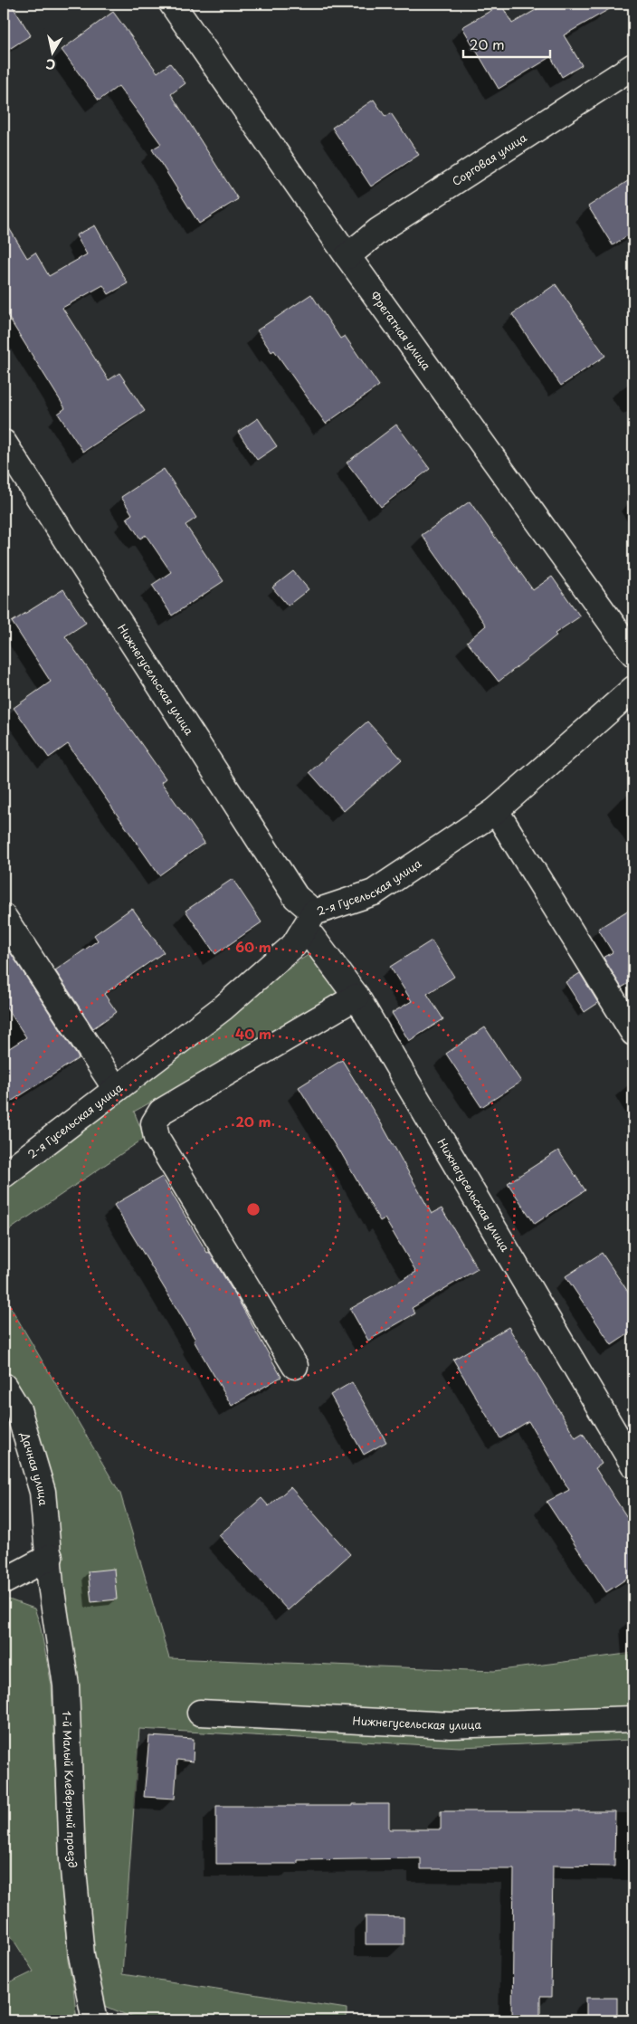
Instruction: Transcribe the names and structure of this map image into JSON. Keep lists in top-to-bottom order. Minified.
{"streets":{"street":["Сорговая улица","Фрегатная улица","Нижнегусельская улица","2-я Гусельская улица","Дачная улица","1-й Малый Клеверный проезд"]},"crossings":[["Сорговая улица","Фрегатная улица"],["Нижнегусельская улица","2-я Гусельская улица"],["Дачная улица","1-й Малый Клеверный проезд"]],"scale_bar":"20 m","north":"bottom","rings":["60 m","40 m","20 m"]}
